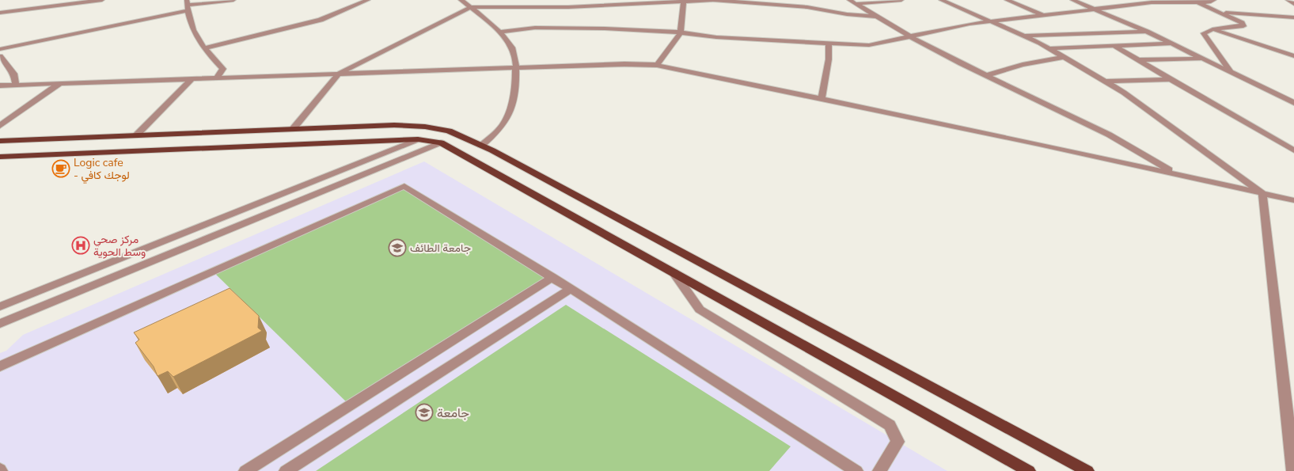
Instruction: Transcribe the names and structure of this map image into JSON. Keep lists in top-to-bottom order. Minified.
{"places":{"cafe":["Logic cafe - لوجك كافي"],"hospital":["مركز صحي وسط الحوية"],"school or university":["جامعة الطائف","جامعة"]}}
